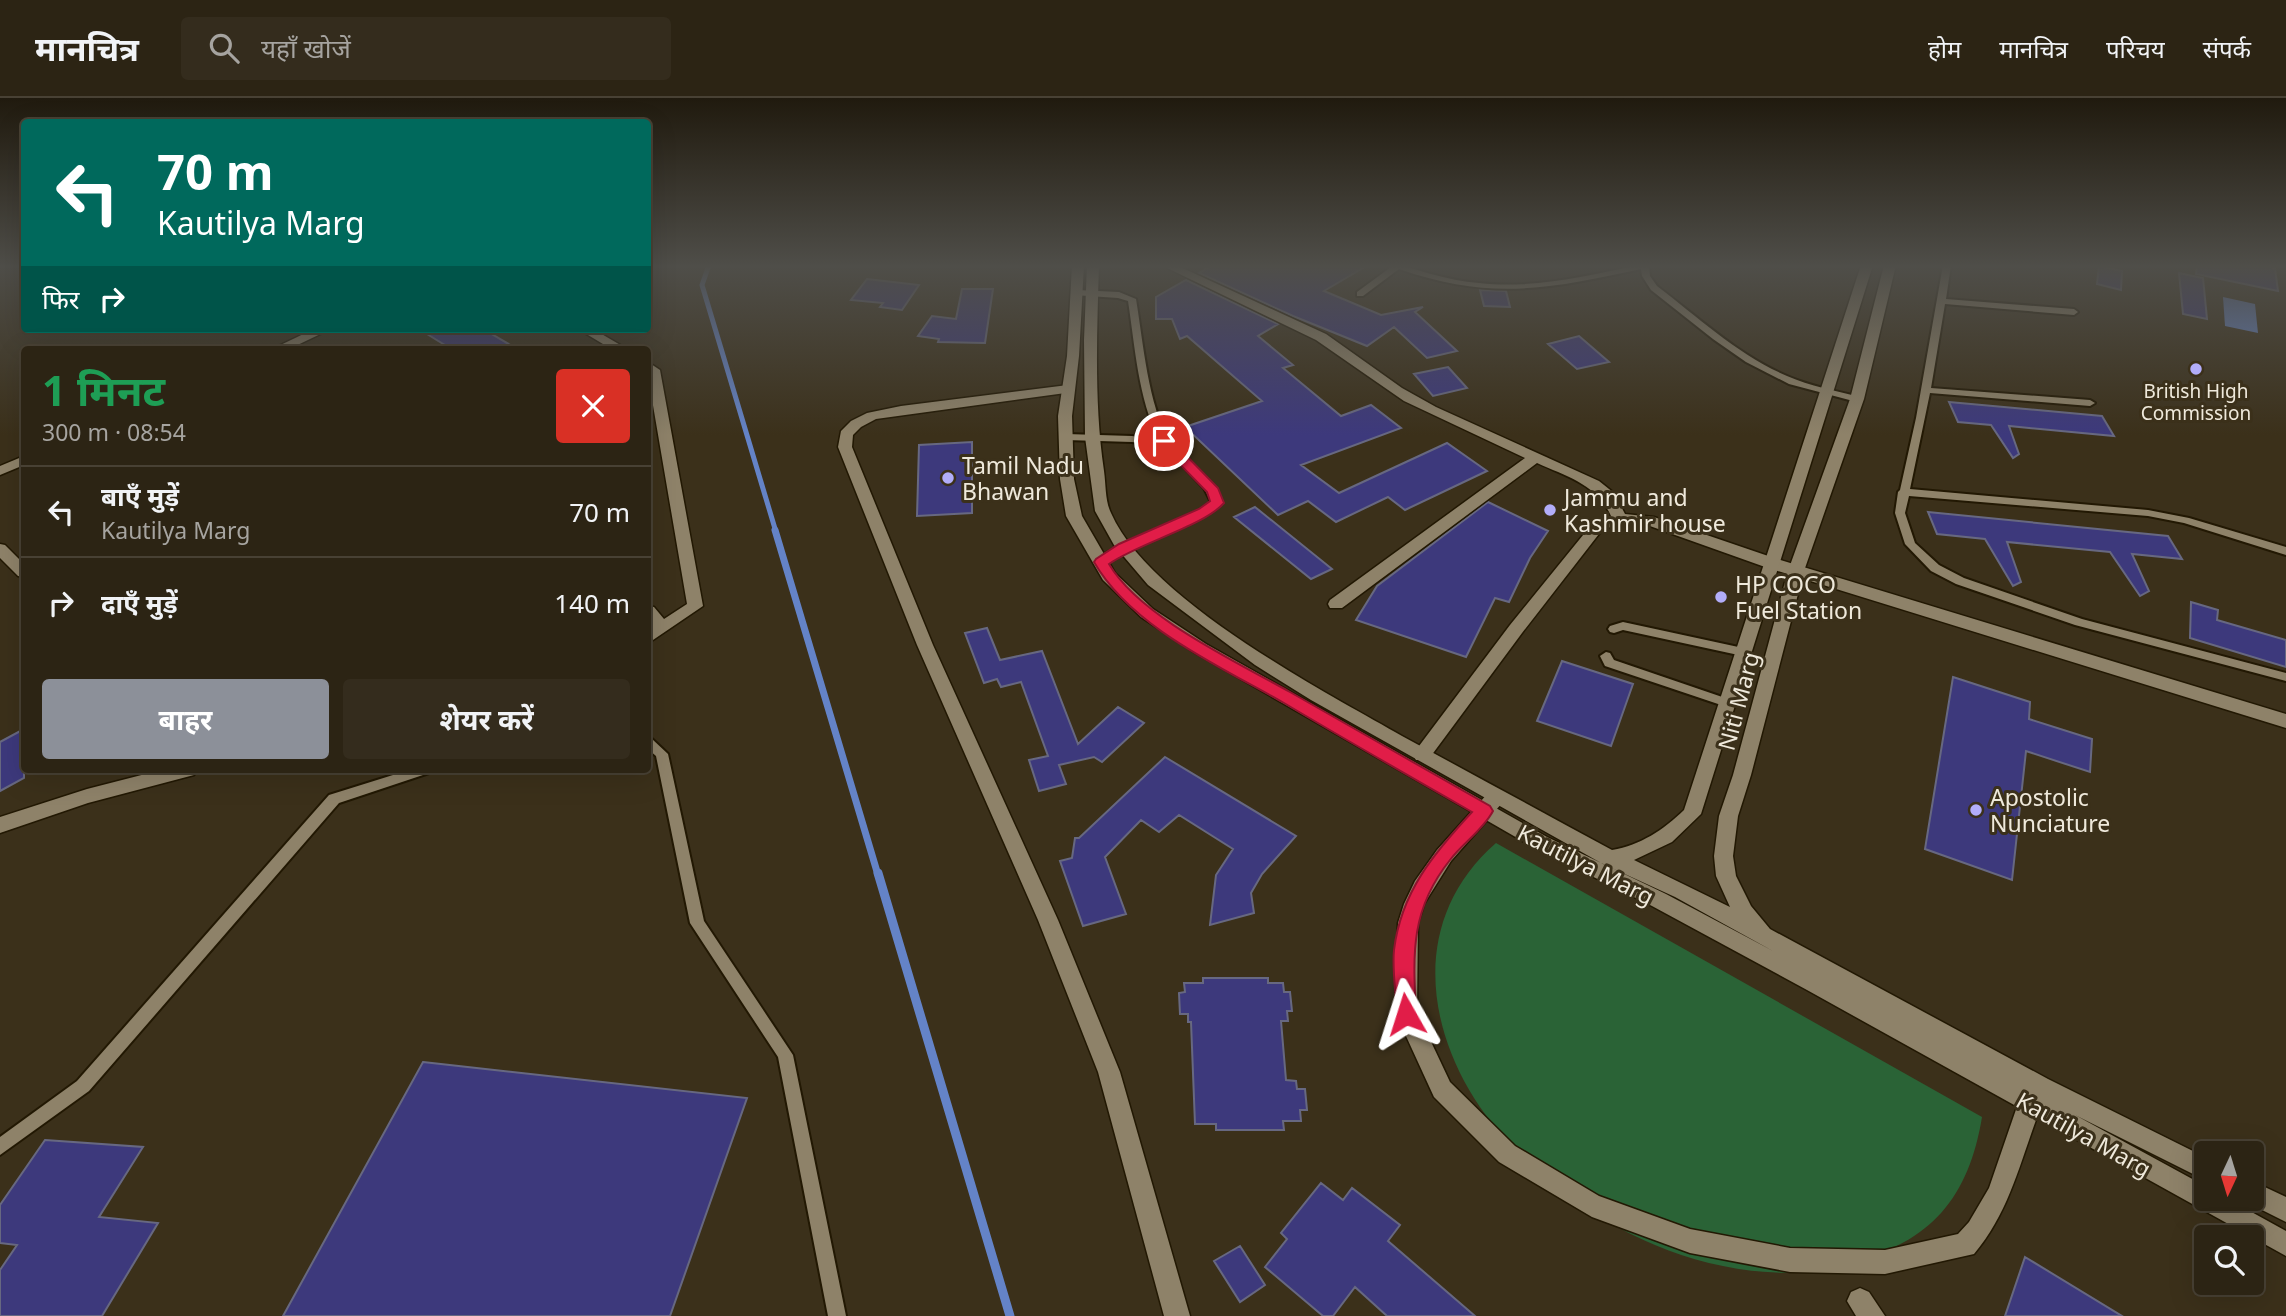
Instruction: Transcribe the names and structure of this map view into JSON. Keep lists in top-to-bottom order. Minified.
{"streets":{"street":["Niti Marg","Kautilya Marg"]},"crossings":[["Niti Marg","Kautilya Marg"]],"places":["British High Commission","Tamil Nadu Bhawan","Jammu and Kashmir house","HP COCO Fuel Station","Apostolic Nunciature"],"north":"bottom","page":{"header":"मानचित्र","search":"यहाँ खोजें","nav":["होम","मानचित्र","परिचय","संपर्क"],"turn":["70 m","Kautilya Marg"],"then":"फिर","heading":["1 मिनट","300 m · 08:54"],"list":[{"name":"बाएँ मुड़ें","note":"Kautilya Marg","value":"70 m"},{"name":"दाएँ मुड़ें","value":"140 m"}],"buttons":["बाहर","शेयर करें"]}}
